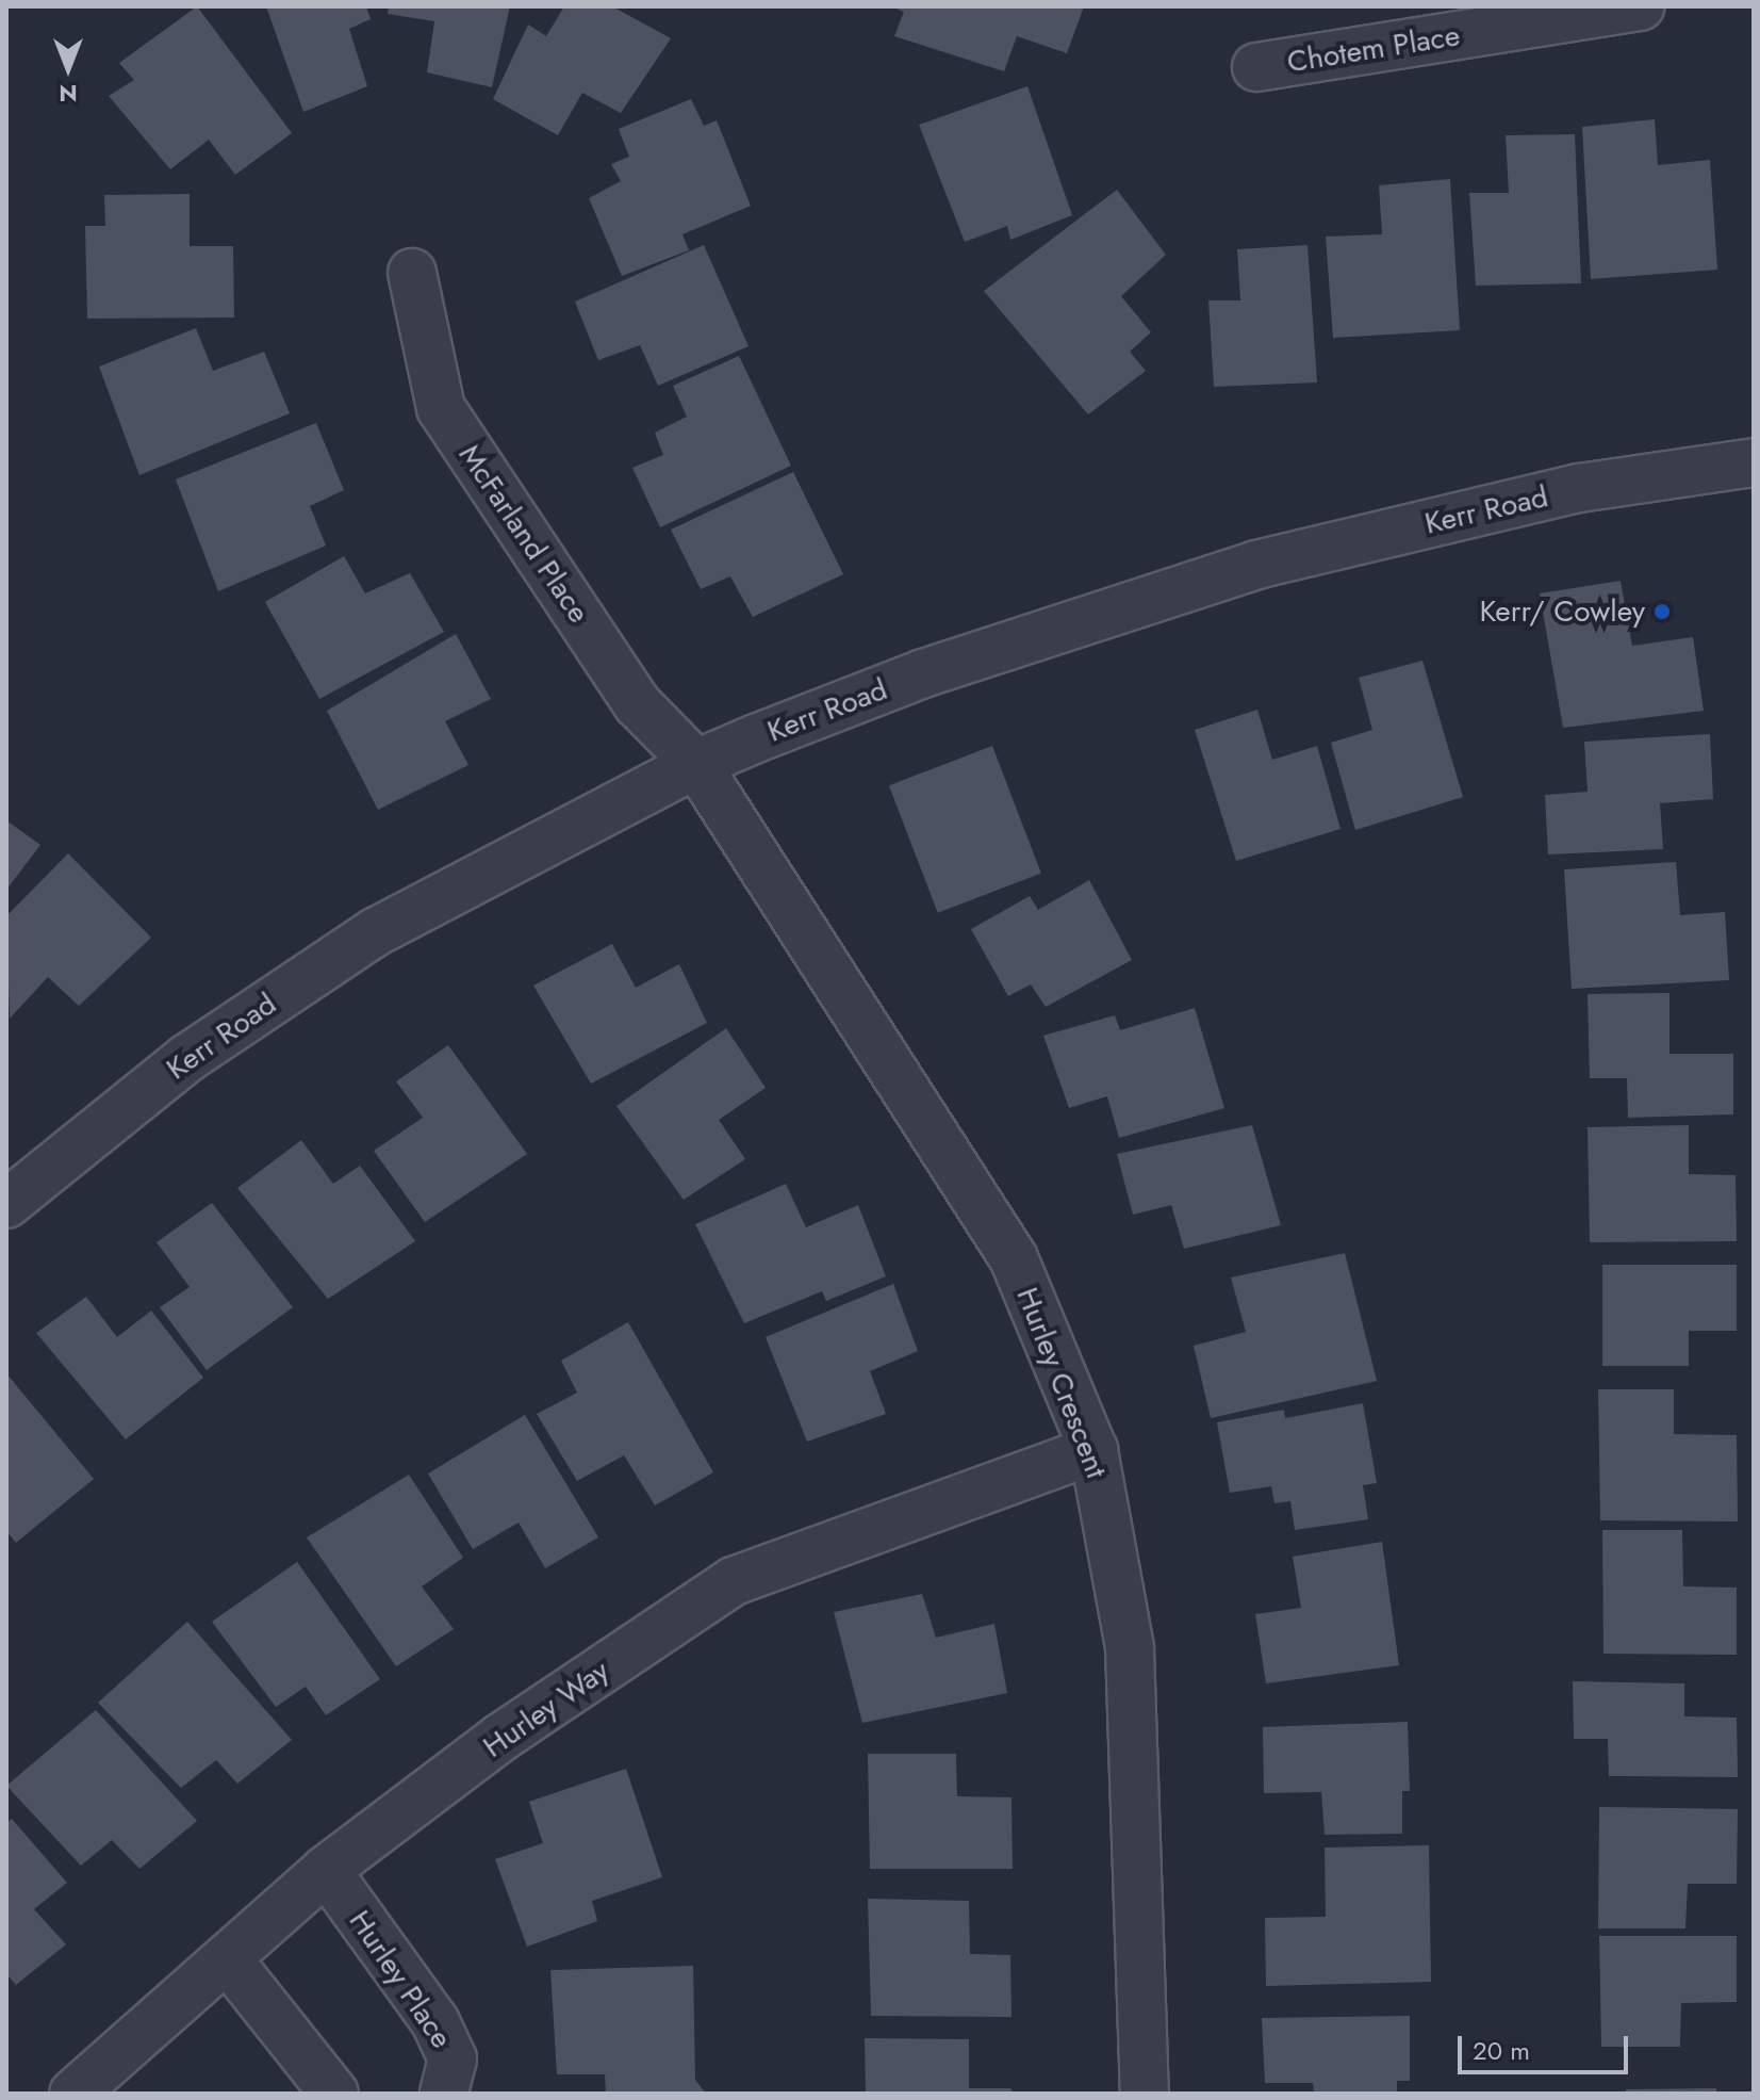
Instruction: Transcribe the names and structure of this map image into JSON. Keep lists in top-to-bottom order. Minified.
{"streets":{"street":["Chotem Place","Kerr Road","McFarland Place","Hurley Crescent","Hurley Way","Hurley Place"]},"crossings":[["Kerr Road","McFarland Place"],["Kerr Road","Hurley Crescent"],["McFarland Place","Hurley Crescent"],["Hurley Crescent","Hurley Way"],["Hurley Way","Hurley Place"]],"places":["Kerr/ Cowley"],"scale_bar":"20 m","north":"bottom"}
